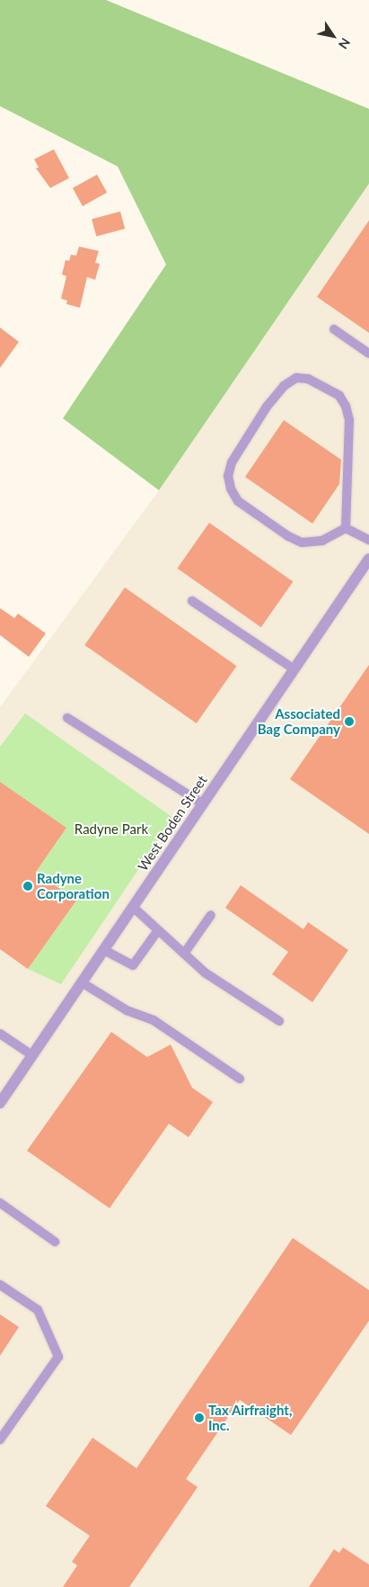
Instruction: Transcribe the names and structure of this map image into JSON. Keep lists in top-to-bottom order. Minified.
{"streets":{"street":["West Boden Street"]},"parks":["Radyne Park"],"places":["Associated Bag Company","Radyne Corporation","Tax Airfraight, Inc."],"north":"bottom right"}
